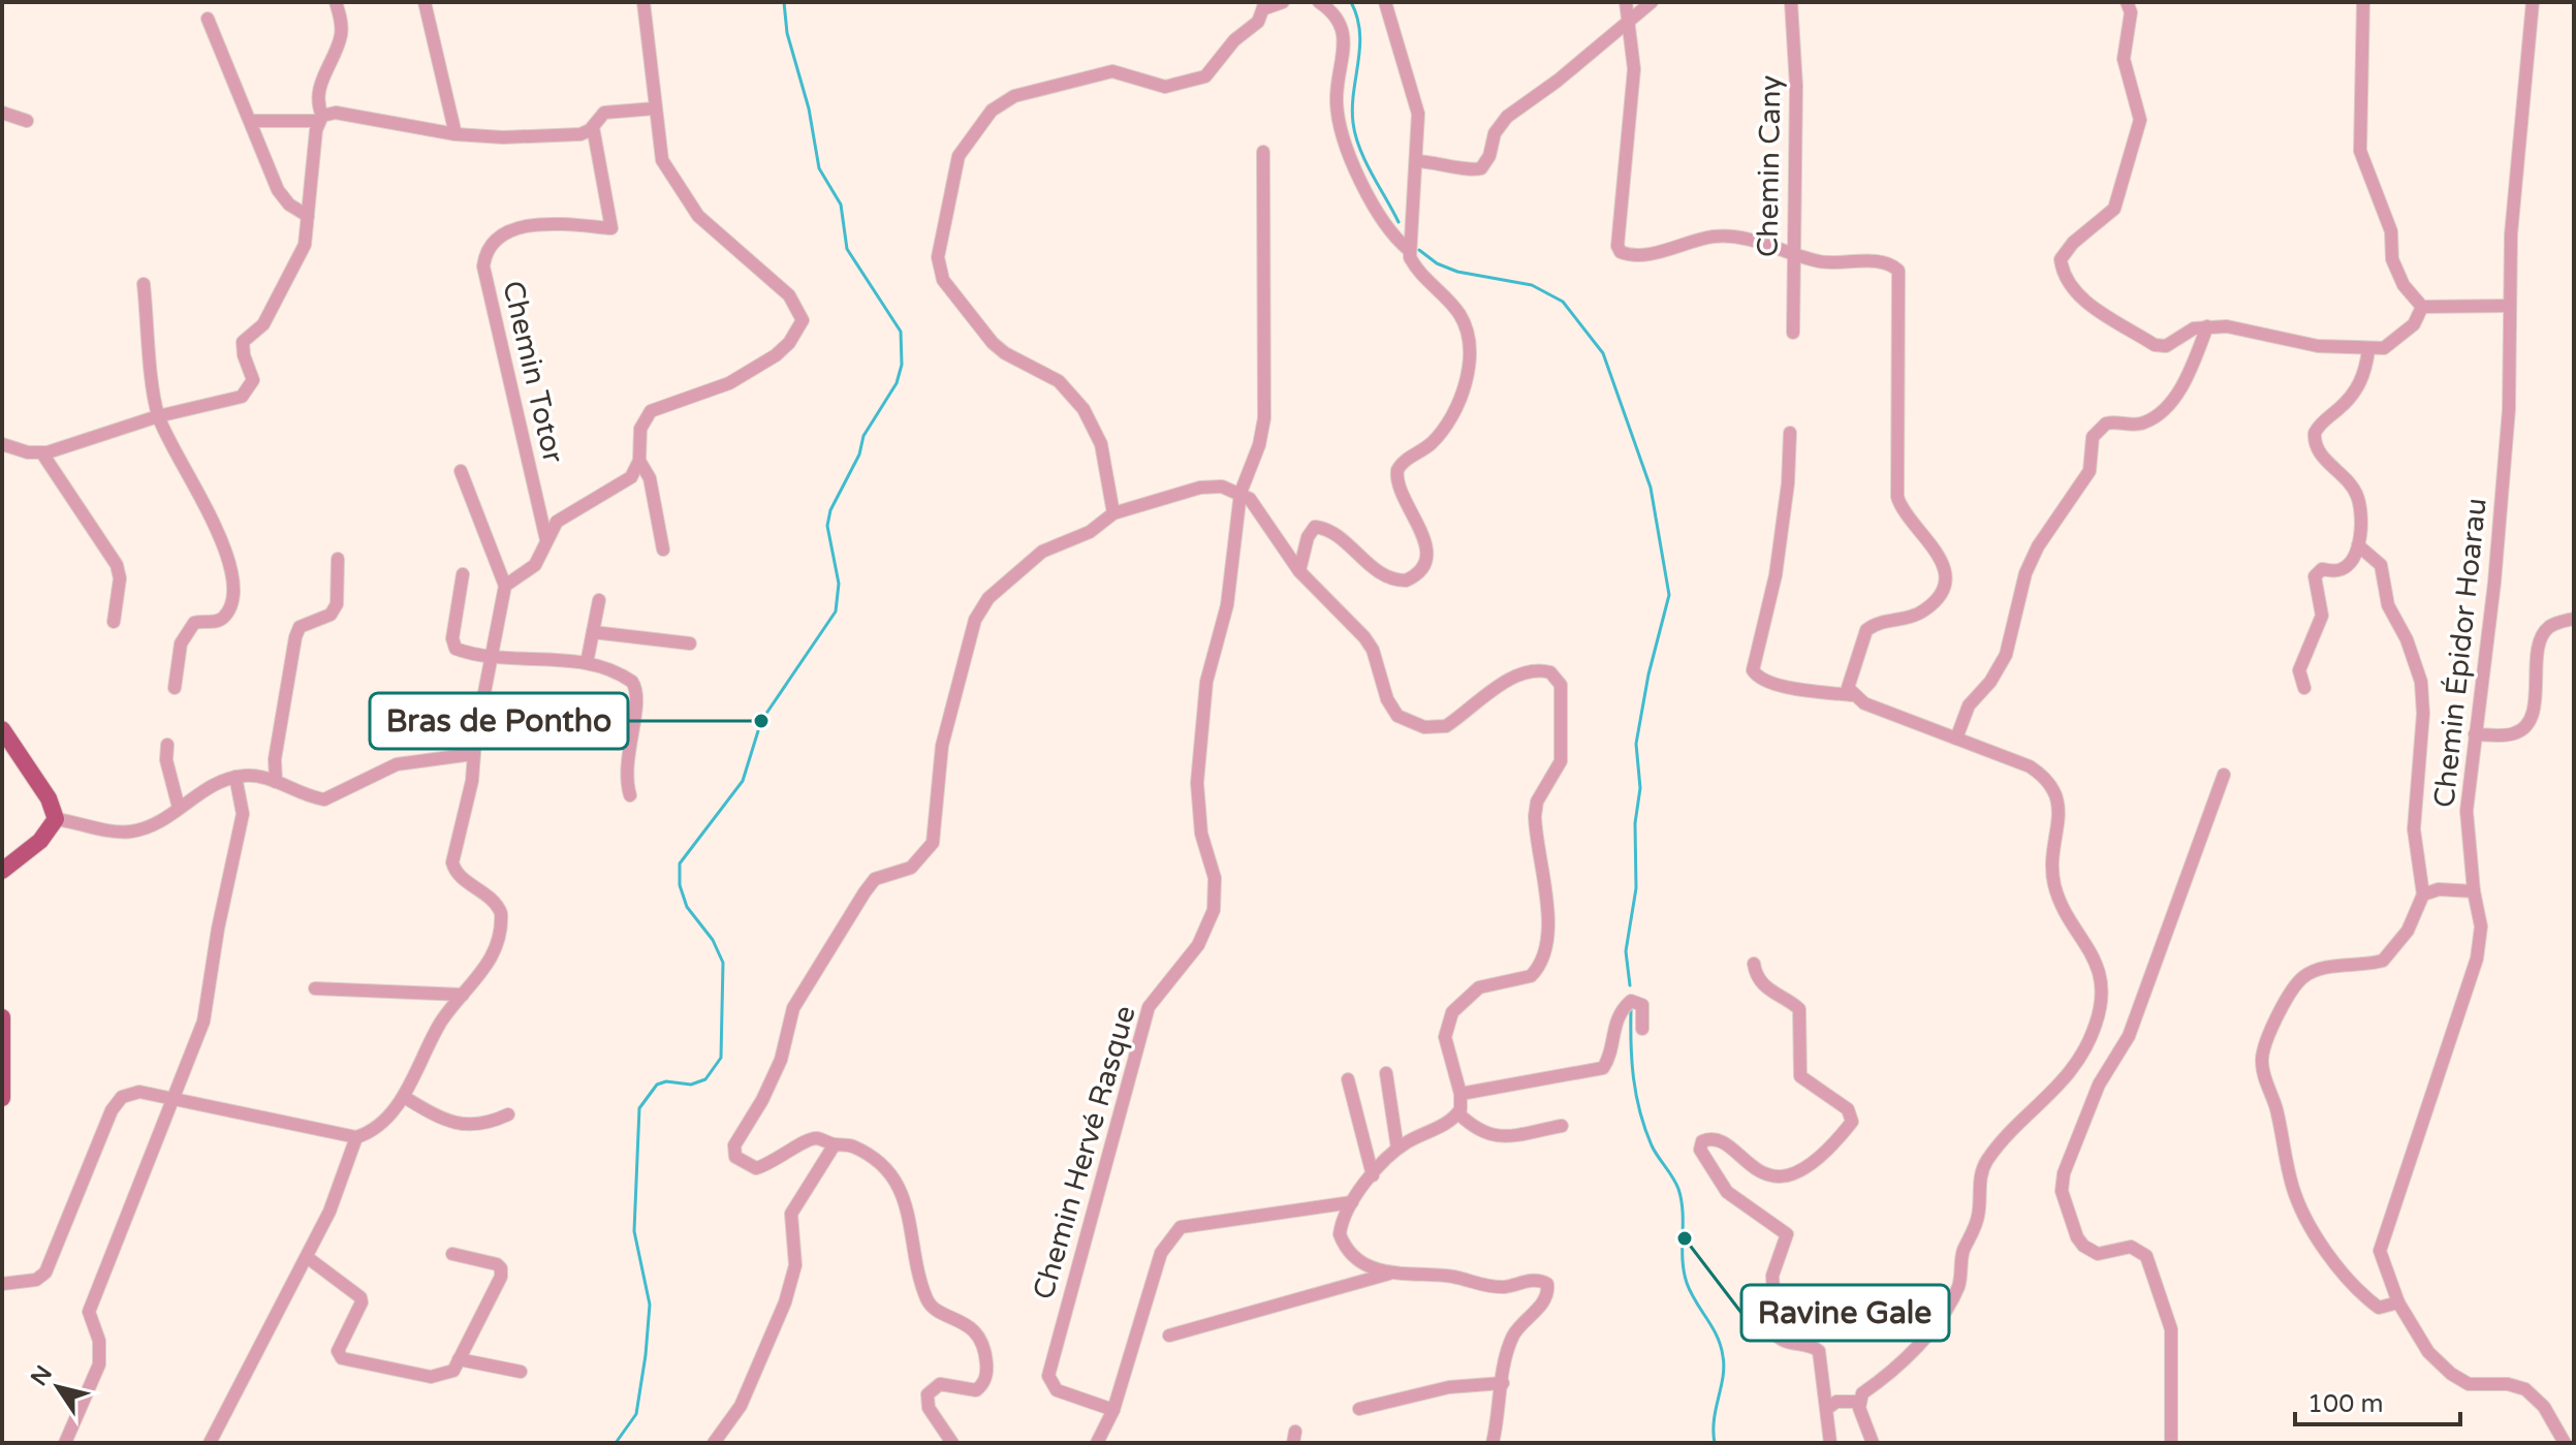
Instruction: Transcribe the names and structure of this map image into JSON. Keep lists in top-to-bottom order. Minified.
{"streets":{"street":["Chemin Cany","Chemin Totor","Chemin Épidor Hoarau","Chemin Hervé Rasque"]},"places":["Bras de Pontho","Ravine Gale"],"scale_bar":"100 m","north":"top left"}
